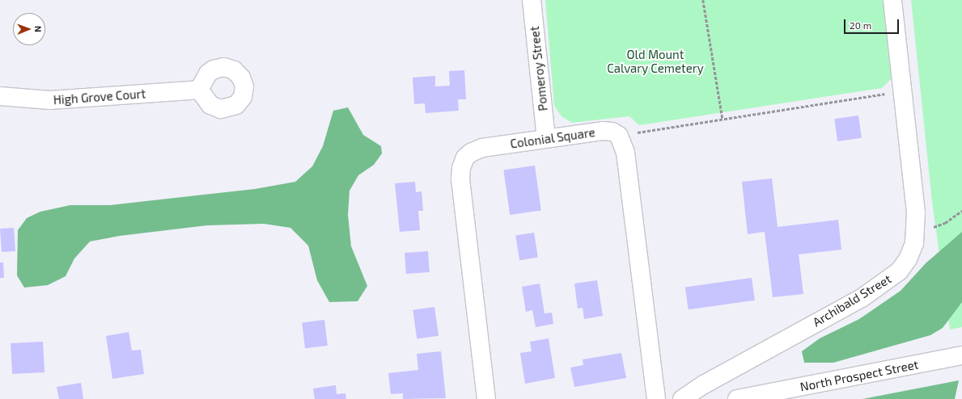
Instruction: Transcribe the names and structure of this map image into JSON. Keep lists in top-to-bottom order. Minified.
{"streets":{"street":["Pomeroy Street","High Grove Court","Colonial Square","Archibald Street","North Prospect Street"]},"crossings":[["Pomeroy Street","Colonial Square"]],"parks":["Old Mount Calvary Cemetery"],"scale_bar":"20 m","north":"right"}
